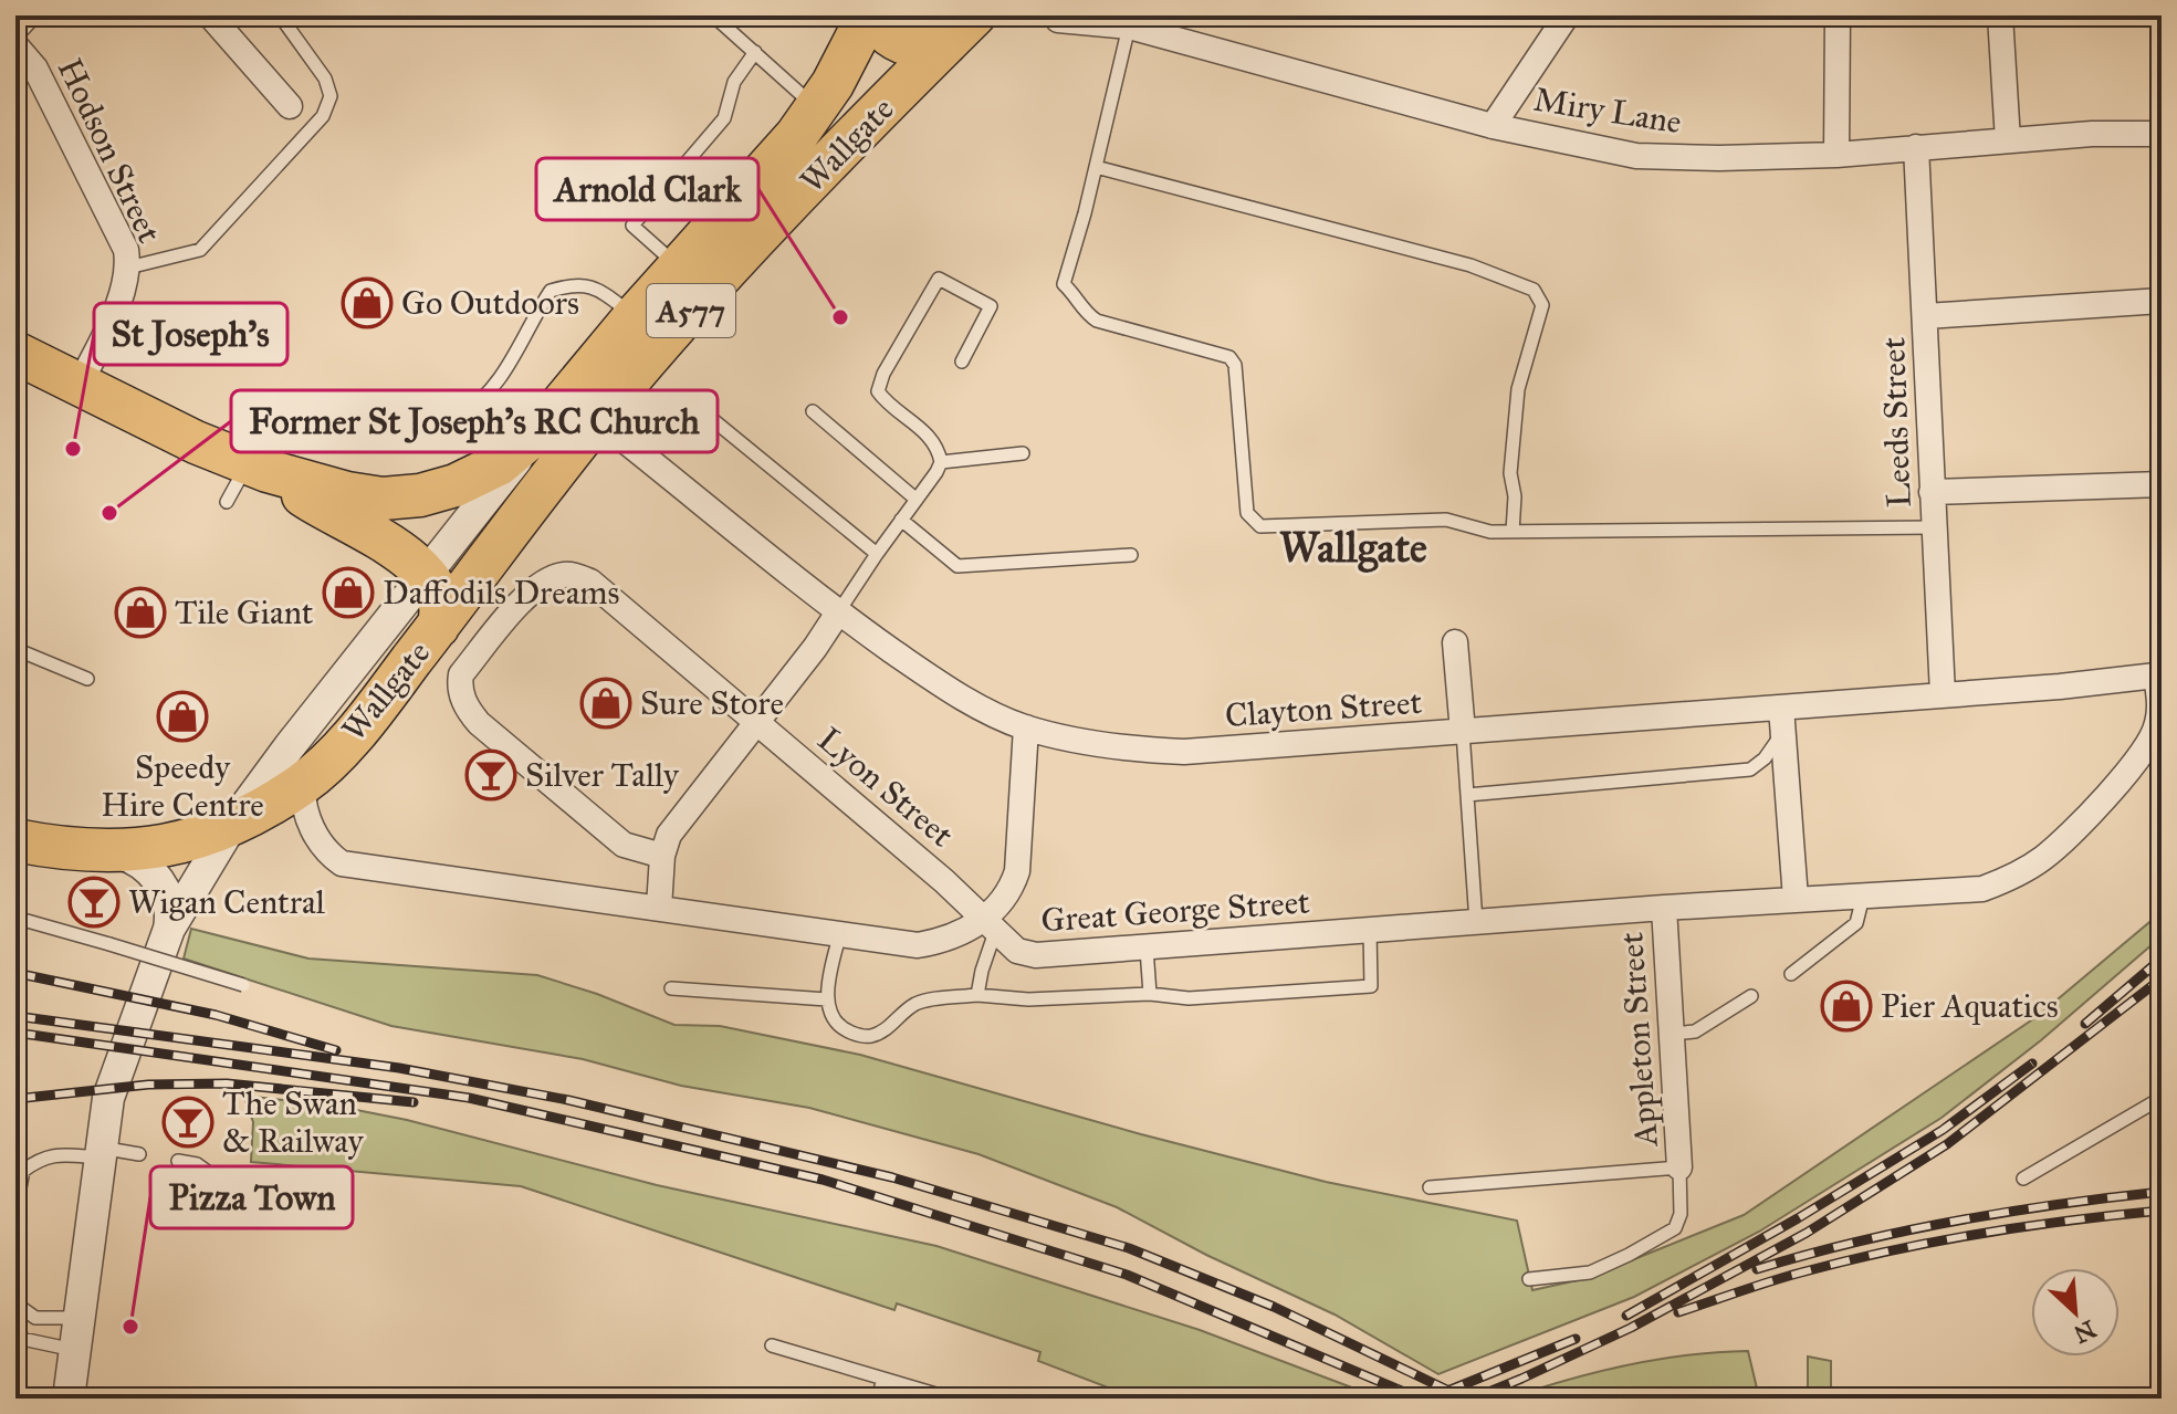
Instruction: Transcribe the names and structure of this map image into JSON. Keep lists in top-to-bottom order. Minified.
{"streets":{"highway":["Wallgate","A577"],"street":["Miry Lane","Hodson Street","Leeds Street","Clayton Street","Lyon Street","Great George Street","Appleton Street"]},"crossings":[["Miry Lane","Leeds Street"],["Wallgate","A577"],["Wallgate","Clayton Street"],["Hodson Street","A577"],["Leeds Street","Clayton Street"],["Clayton Street","Great George Street"],["Lyon Street","Great George Street"],["Great George Street","Appleton Street"]],"districts":["Wallgate"],"places":{"shop":["Go Outdoors","Daffodils Dreams","Tile Giant","Sure Store","Speedy Hire Centre","Pier Aquatics"],"other":["Arnold Clark","St Joseph's","Former St Joseph's RC Church","Pizza Town"],"bar":["Silver Tally","Wigan Central","The Swan & Railway"]},"north":"bottom right"}
